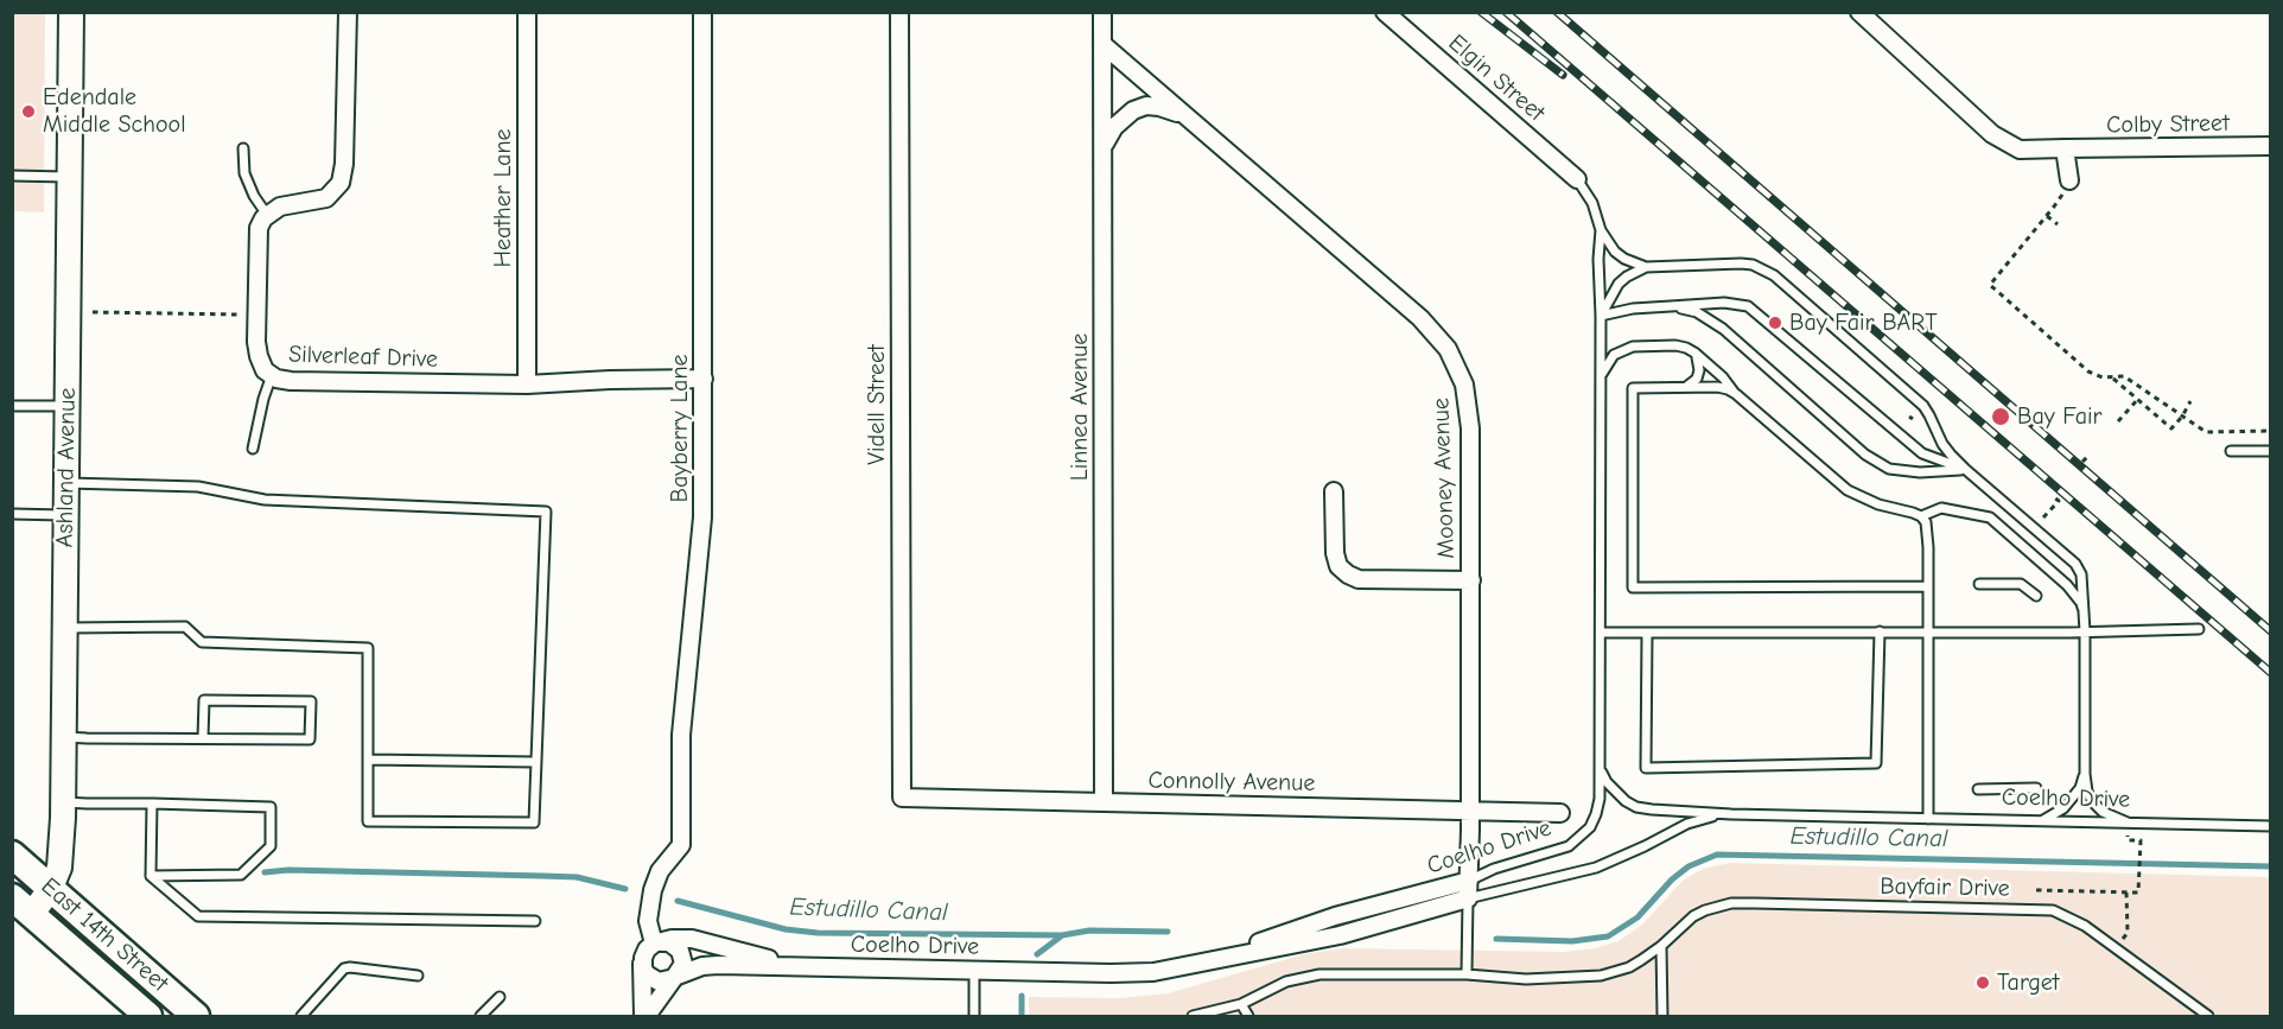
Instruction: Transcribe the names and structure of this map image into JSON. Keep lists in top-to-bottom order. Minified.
{"streets":{"main road":["East 14th Street"],"street":["Elgin Street","Colby Street","Heather Lane","Silverleaf Drive","Videll Street","Linnea Avenue","Bayberry Lane","Ashland Avenue","Mooney Avenue","Connolly Avenue","Coelho Drive"],"lane":["Bayfair Drive"]},"crossings":[["Heather Lane","Silverleaf Drive"],["Silverleaf Drive","Bayberry Lane"],["Videll Street","Connolly Avenue"],["Linnea Avenue","Mooney Avenue"],["Linnea Avenue","Connolly Avenue"],["Bayberry Lane","Coelho Drive"],["Ashland Avenue","East 14th Street"],["Mooney Avenue","Connolly Avenue"],["Mooney Avenue","Coelho Drive"]],"water":["Estudillo Canal"],"places":["Edendale Middle School","Bay Fair BART","Bay Fair","Target"]}
